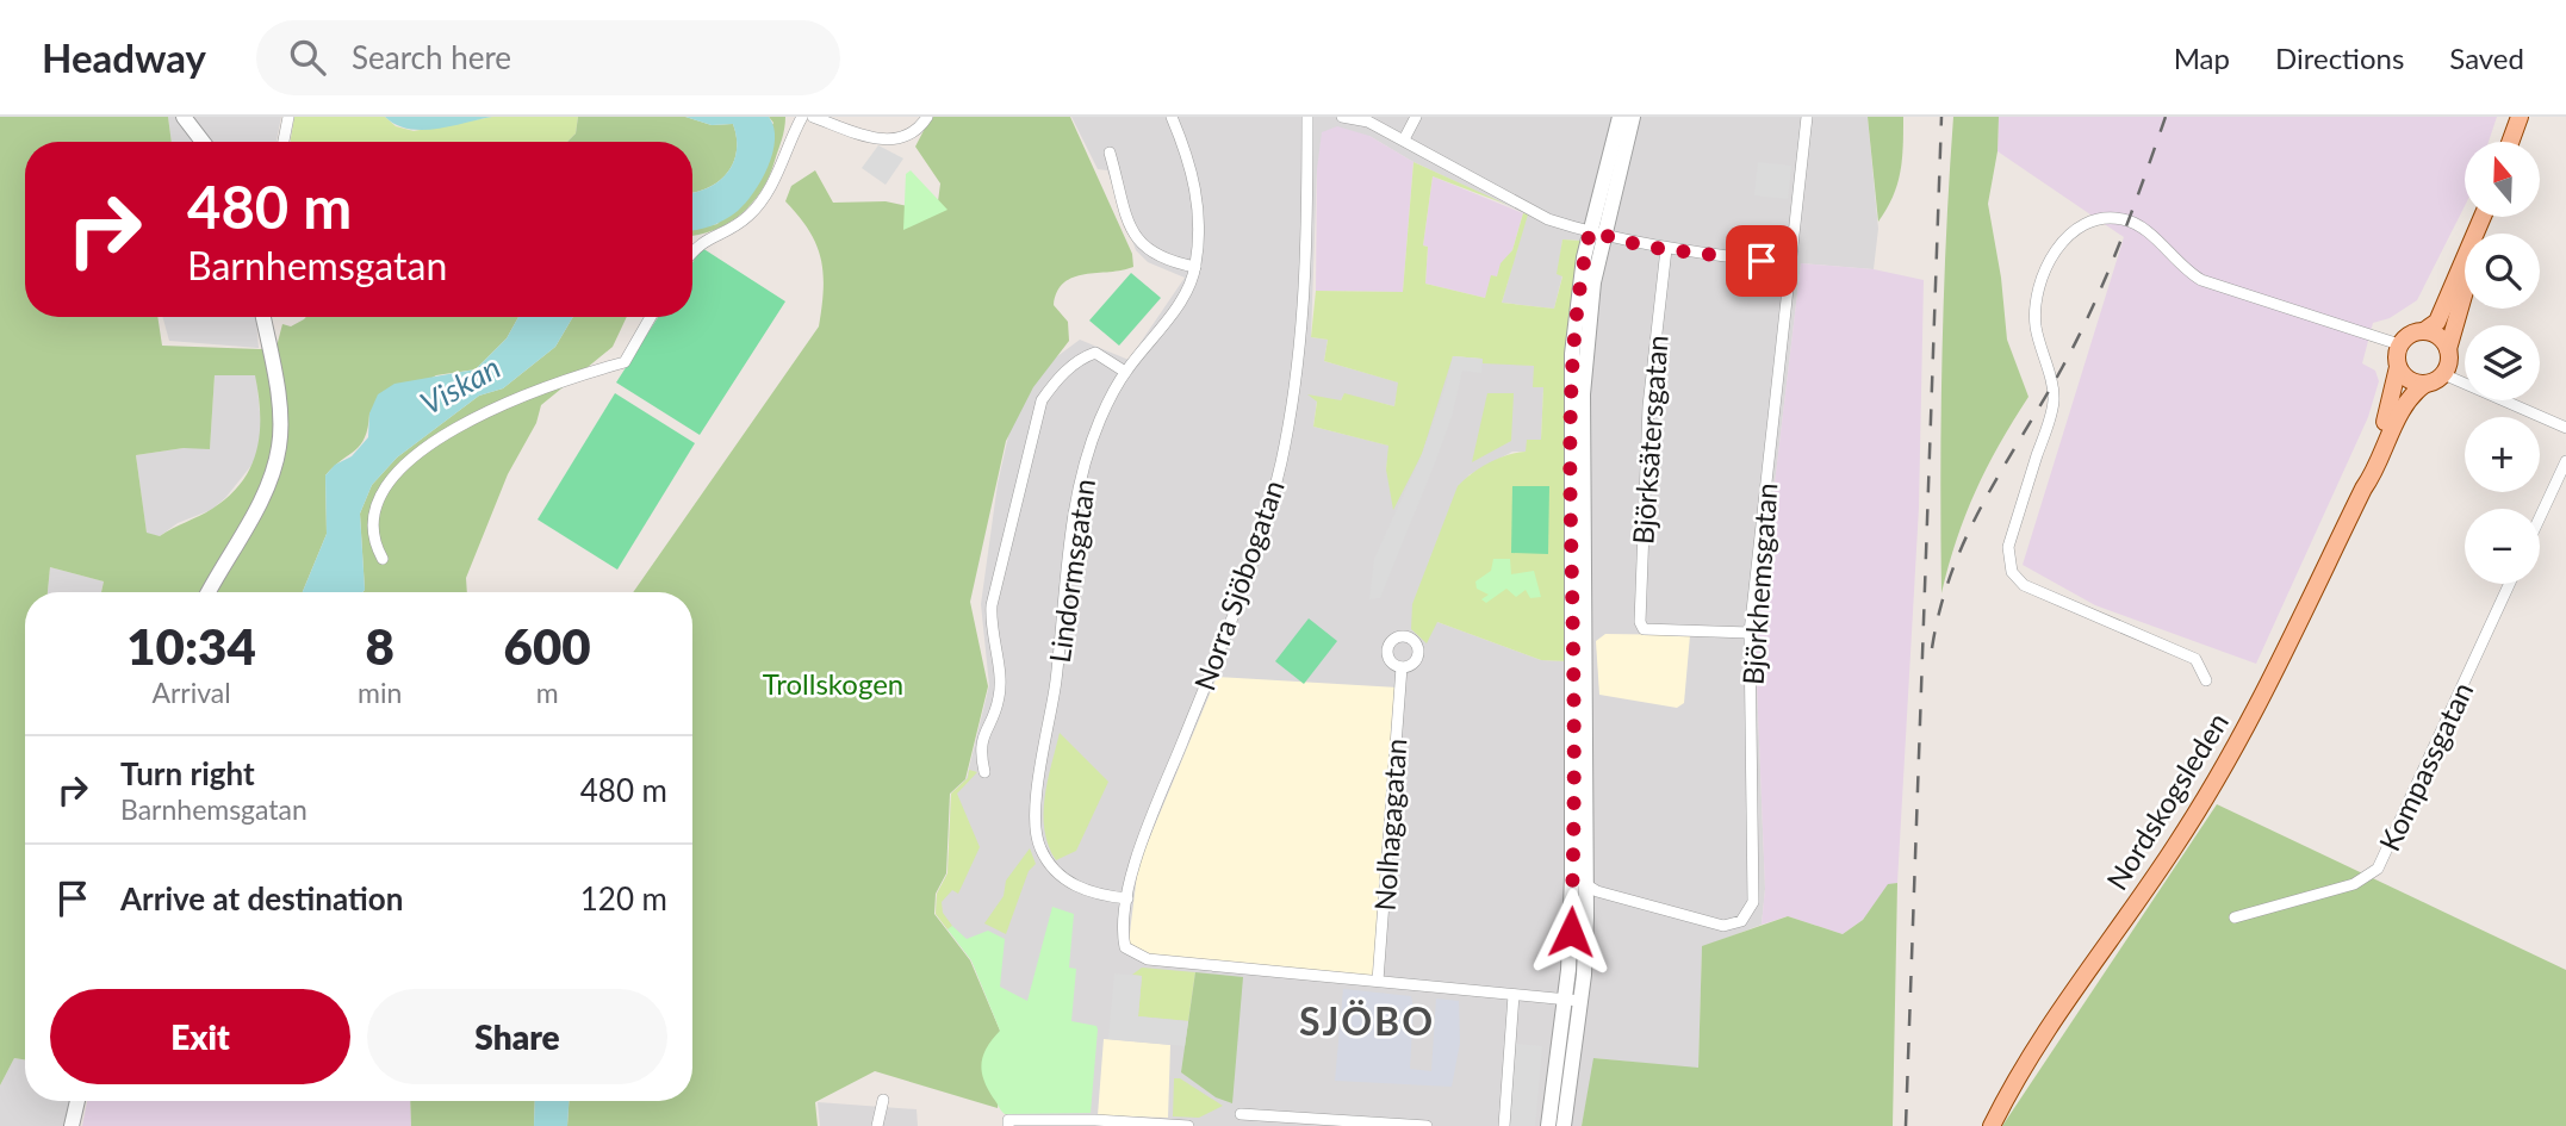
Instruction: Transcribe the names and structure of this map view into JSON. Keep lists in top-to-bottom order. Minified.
{"streets":{"main road":["Nordskogsleden"],"street":["Björksätersgatan","Lindormsgatan","Björkhemsgatan","Norra Sjöbogatan","Kompassgatan","Nolhagagatan"]},"crossings":[["Björksätersgatan","Björkhemsgatan"],["Lindormsgatan","Norra Sjöbogatan"],["Norra Sjöbogatan","Nolhagagatan"]],"districts":["SJÖBO"],"water":["Viskan"],"parks":["Trollskogen"],"north":"top","page":{"header":"Headway","search":"Search here","nav":["Map","Directions","Saved"],"map_buttons":["+","−"],"turn":["480 m","Barnhemsgatan"],"eta":["10:34","Arrival","8","min","600","m"],"list":[{"name":"Turn right","note":"Barnhemsgatan","value":"480 m"},{"name":"Arrive at destination","value":"120 m"}],"buttons":["Exit","Share"]}}
